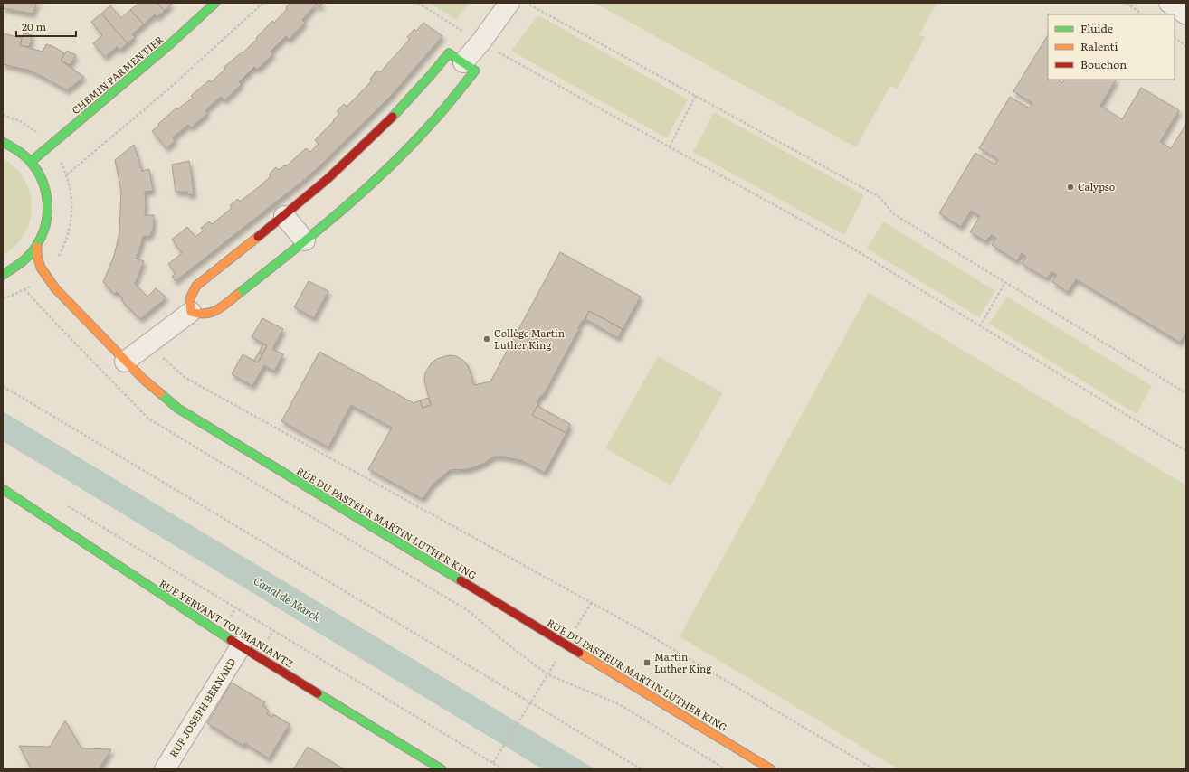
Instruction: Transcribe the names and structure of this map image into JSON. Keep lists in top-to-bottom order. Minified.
{"streets":{"street":["CHEMIN PARMENTIER","RUE DU PASTEUR MARTIN LUTHER KING","RUE YERVANT TOUMANIANTZ","RUE JOSEPH BERNARD"]},"crossings":[["RUE YERVANT TOUMANIANTZ","RUE JOSEPH BERNARD"]],"water":["Canal de Marck"],"places":{"other":["Calypso","Collège Martin Luther King"],"transit":["Martin Luther King"]},"legend":["Fluide","Ralenti","Bouchon"],"scale_bar":"20 m"}
